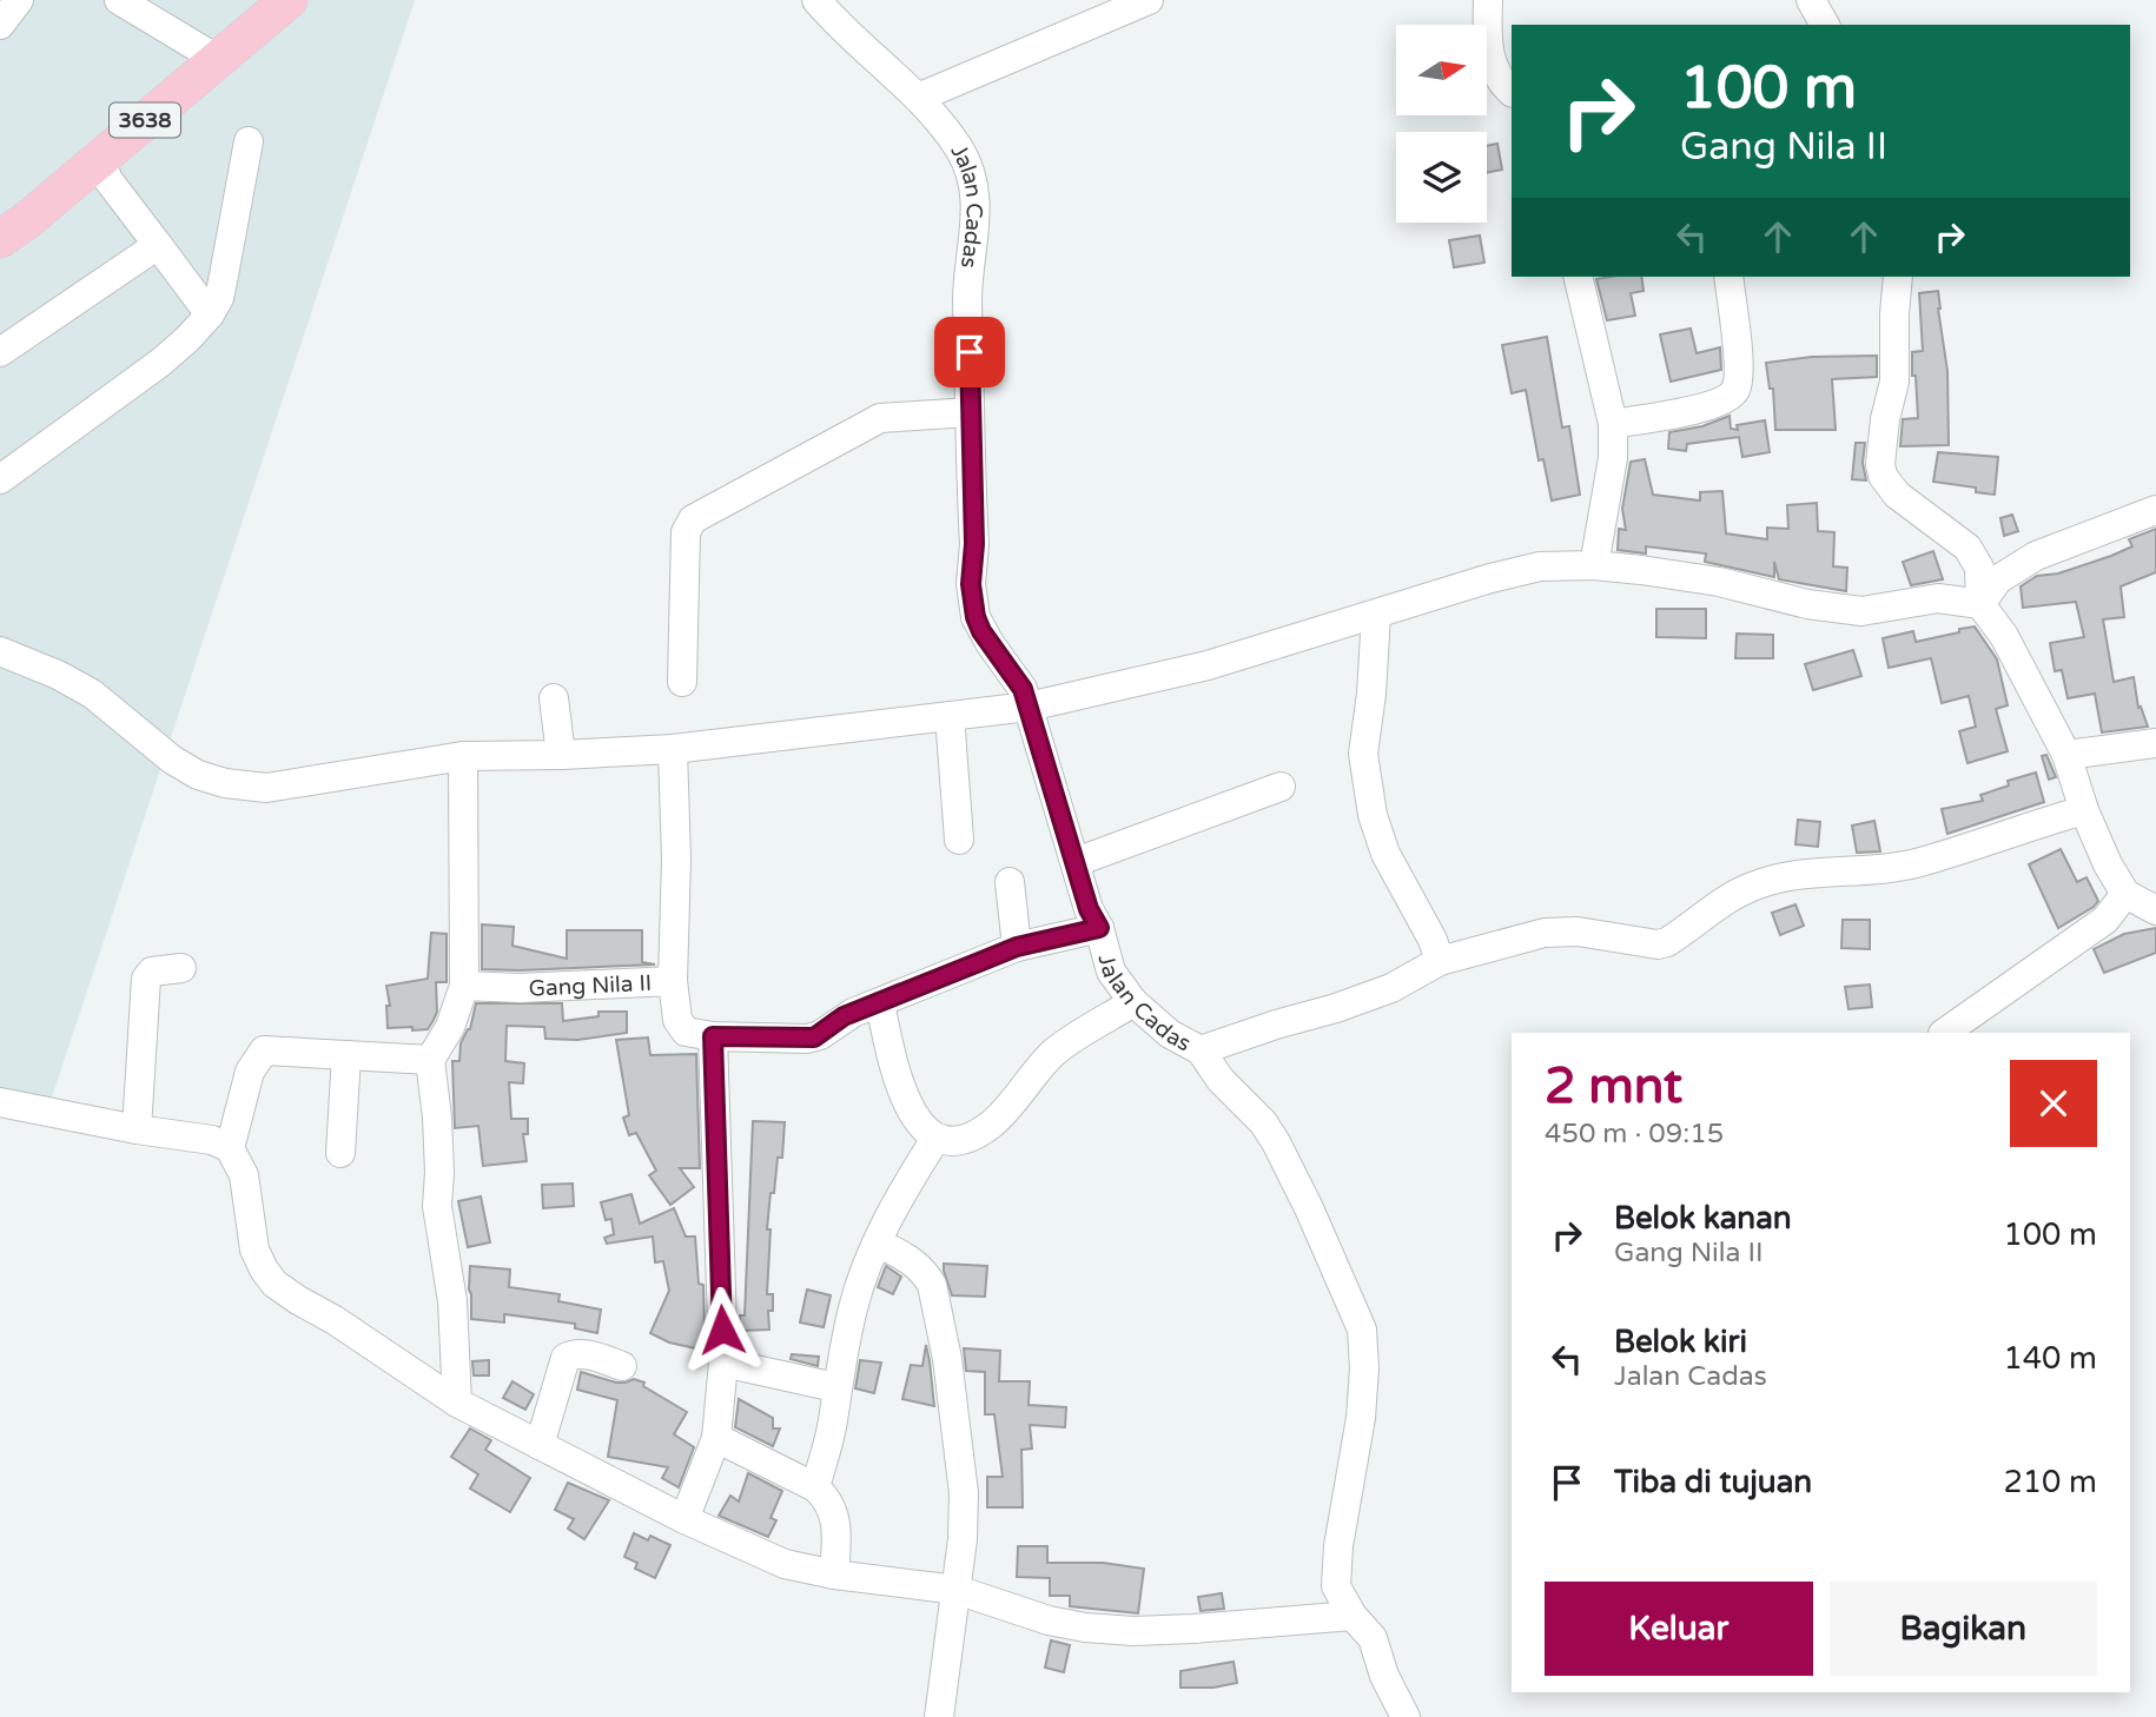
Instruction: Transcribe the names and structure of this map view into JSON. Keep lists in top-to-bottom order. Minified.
{"streets":{"main road":["3638"],"street":["Jalan Cadas","Gang Nila II"]},"crossings":[["Jalan Cadas","Gang Nila II"]],"north":"right","page":{"turn":["100 m","Gang Nila II"],"heading":["2 mnt","450 m · 09:15"],"list":[{"name":"Belok kanan","note":"Gang Nila II","value":"100 m"},{"name":"Belok kiri","note":"Jalan Cadas","value":"140 m"},{"name":"Tiba di tujuan","value":"210 m"}],"buttons":["Keluar","Bagikan"]}}
